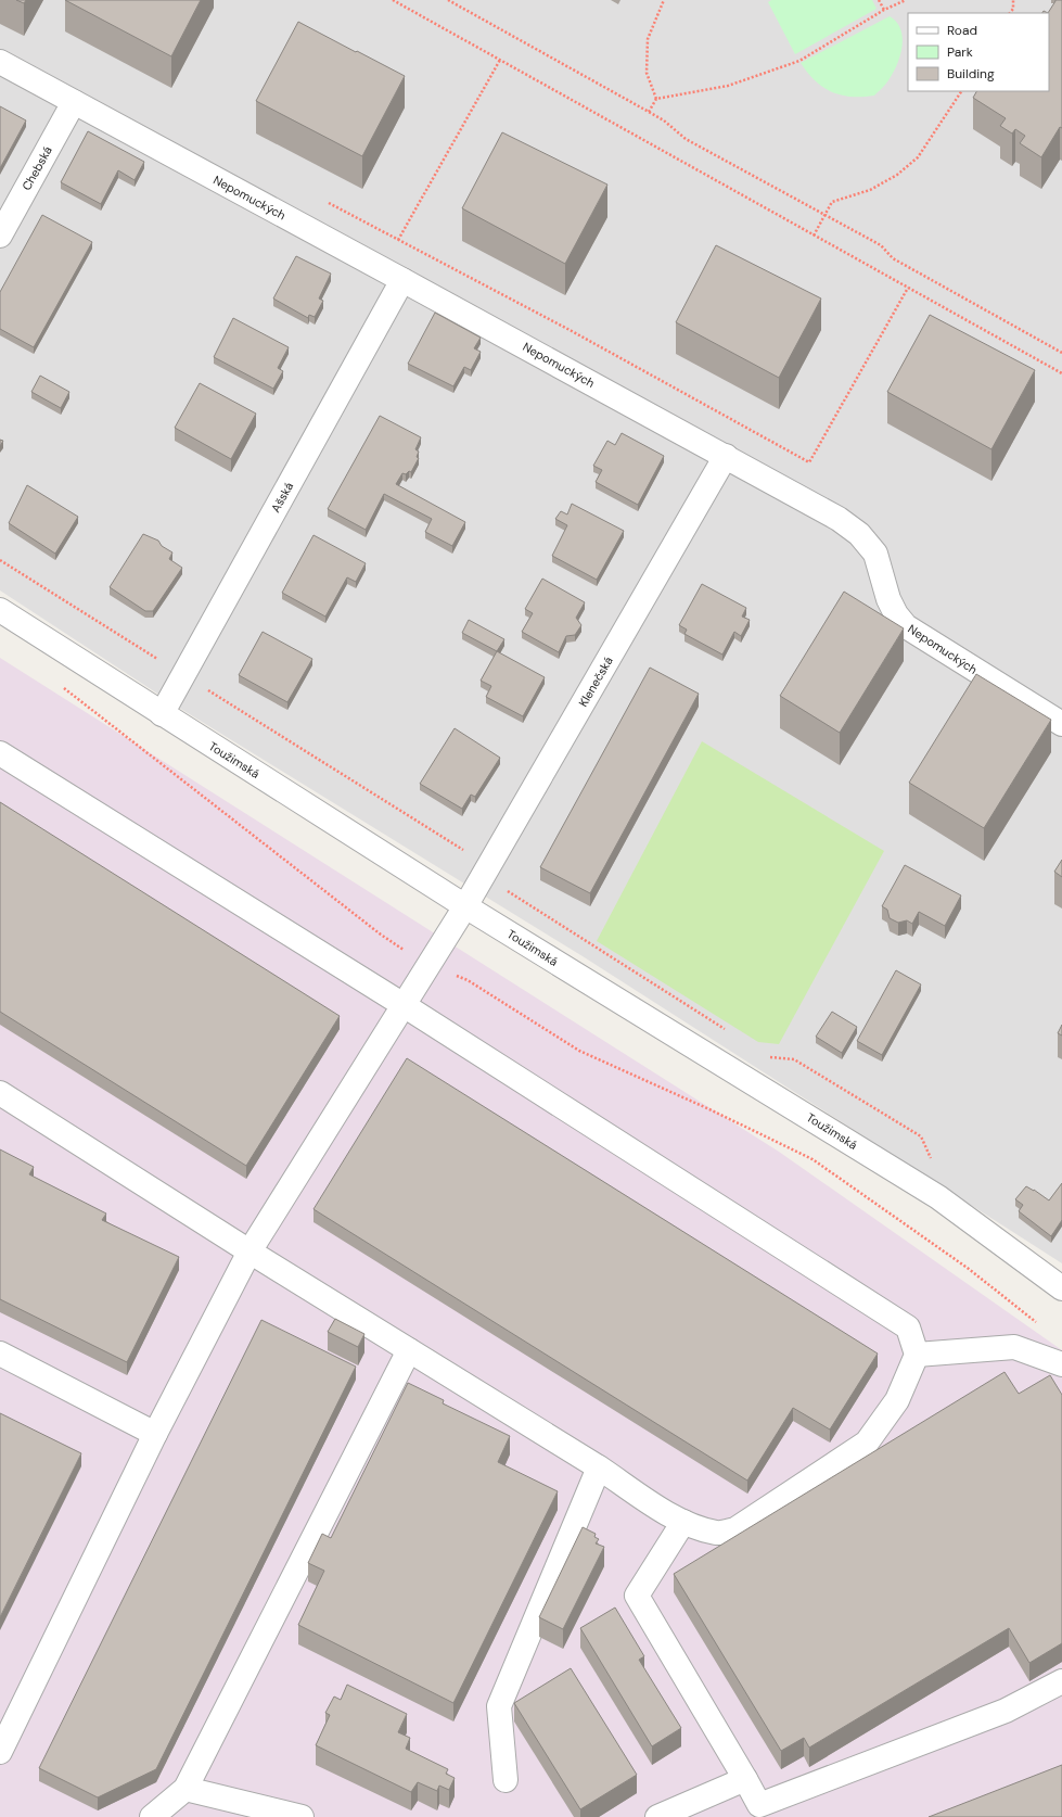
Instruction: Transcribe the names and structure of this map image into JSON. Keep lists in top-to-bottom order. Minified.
{"streets":{"street":["Chebská","Nepomuckých","Ašská","Klenečská","Toužimská"]},"crossings":[["Chebská","Nepomuckých"],["Nepomuckých","Ašská"],["Nepomuckých","Klenečská"],["Ašská","Toužimská"],["Klenečská","Toužimská"]],"legend":["Road","Park","Building"]}
